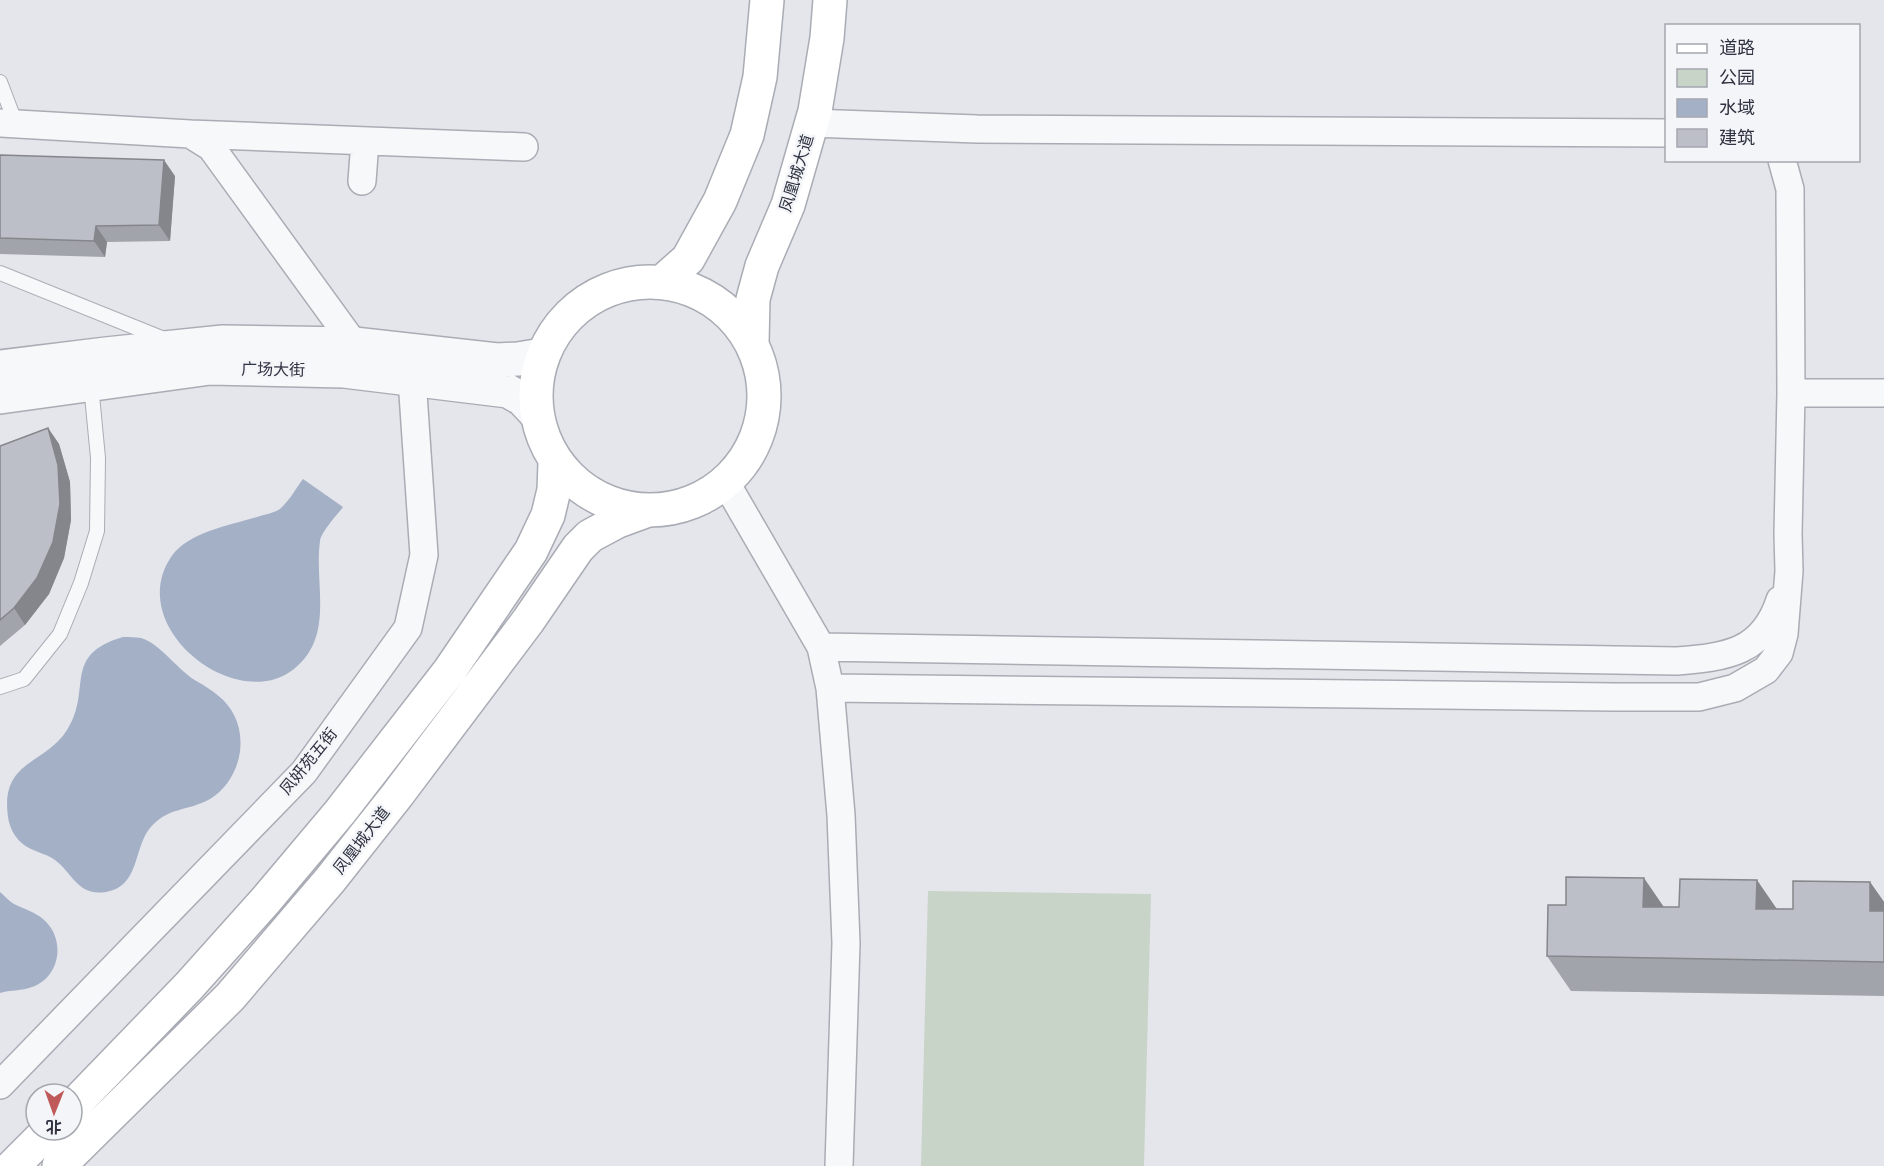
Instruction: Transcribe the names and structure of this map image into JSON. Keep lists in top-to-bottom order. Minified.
{"streets":{"main road":["凤凰城大道"],"street":["广场大街","凤妍苑五街"]},"crossings":[["广场大街","凤妍苑五街"]],"legend":["道路","公园","水域","建筑"],"north":"bottom"}
